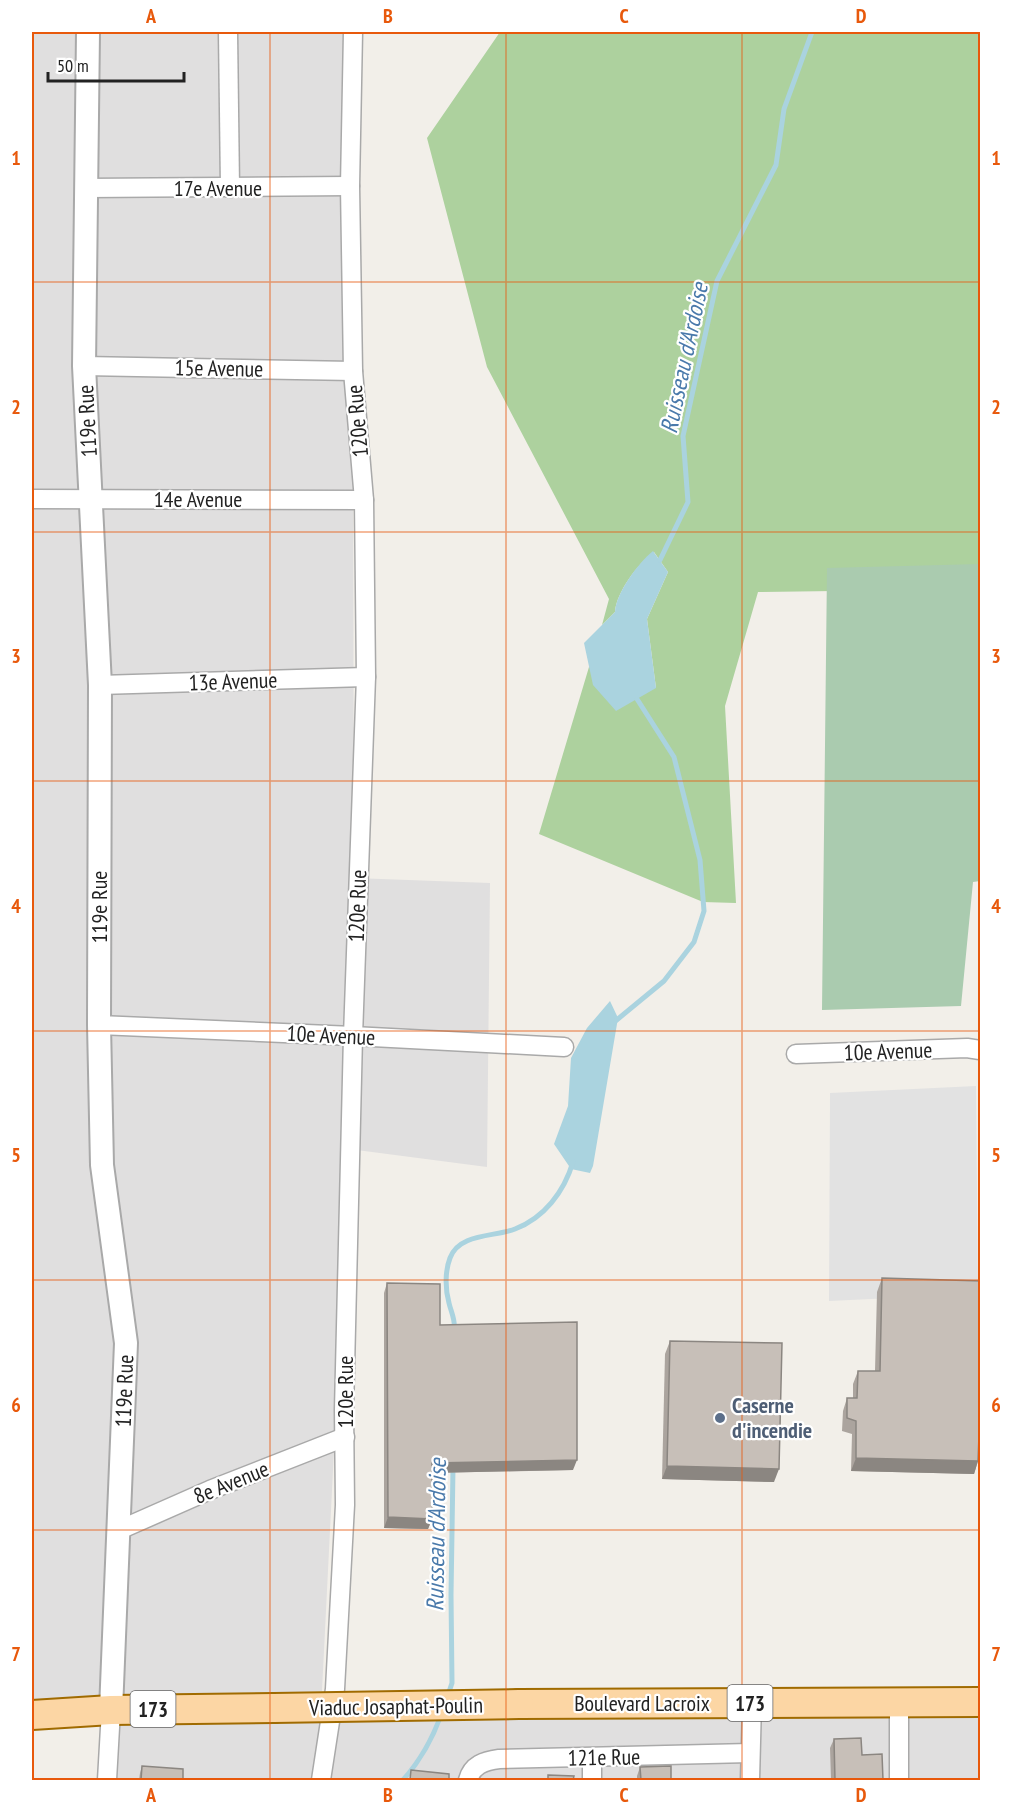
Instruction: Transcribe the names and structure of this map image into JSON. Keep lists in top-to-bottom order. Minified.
{"streets":{"main road":["Boulevard Lacroix","173","Viaduc Josaphat-Poulin"],"street":["17e Avenue","15e Avenue","119e Rue","120e Rue","14e Avenue","13e Avenue","10e Avenue","8e Avenue","121e Rue"]},"crossings":[["17e Avenue","119e Rue"],["17e Avenue","120e Rue"],["15e Avenue","119e Rue"],["15e Avenue","120e Rue"],["119e Rue","14e Avenue"],["119e Rue","13e Avenue"],["119e Rue","10e Avenue"],["119e Rue","8e Avenue"],["119e Rue","173"],["119e Rue","Viaduc Josaphat-Poulin"],["120e Rue","14e Avenue"],["120e Rue","13e Avenue"],["120e Rue","10e Avenue"],["120e Rue","8e Avenue"],["Boulevard Lacroix","Viaduc Josaphat-Poulin"],["173","Viaduc Josaphat-Poulin"]],"water":["Ruisseau d'Ardoise"],"places":["Caserne d'incendie"],"scale_bar":"50 m","grid":{"columns":["A","B","C","D"],"rows":["1","2","3","4","5","6","7"]}}
